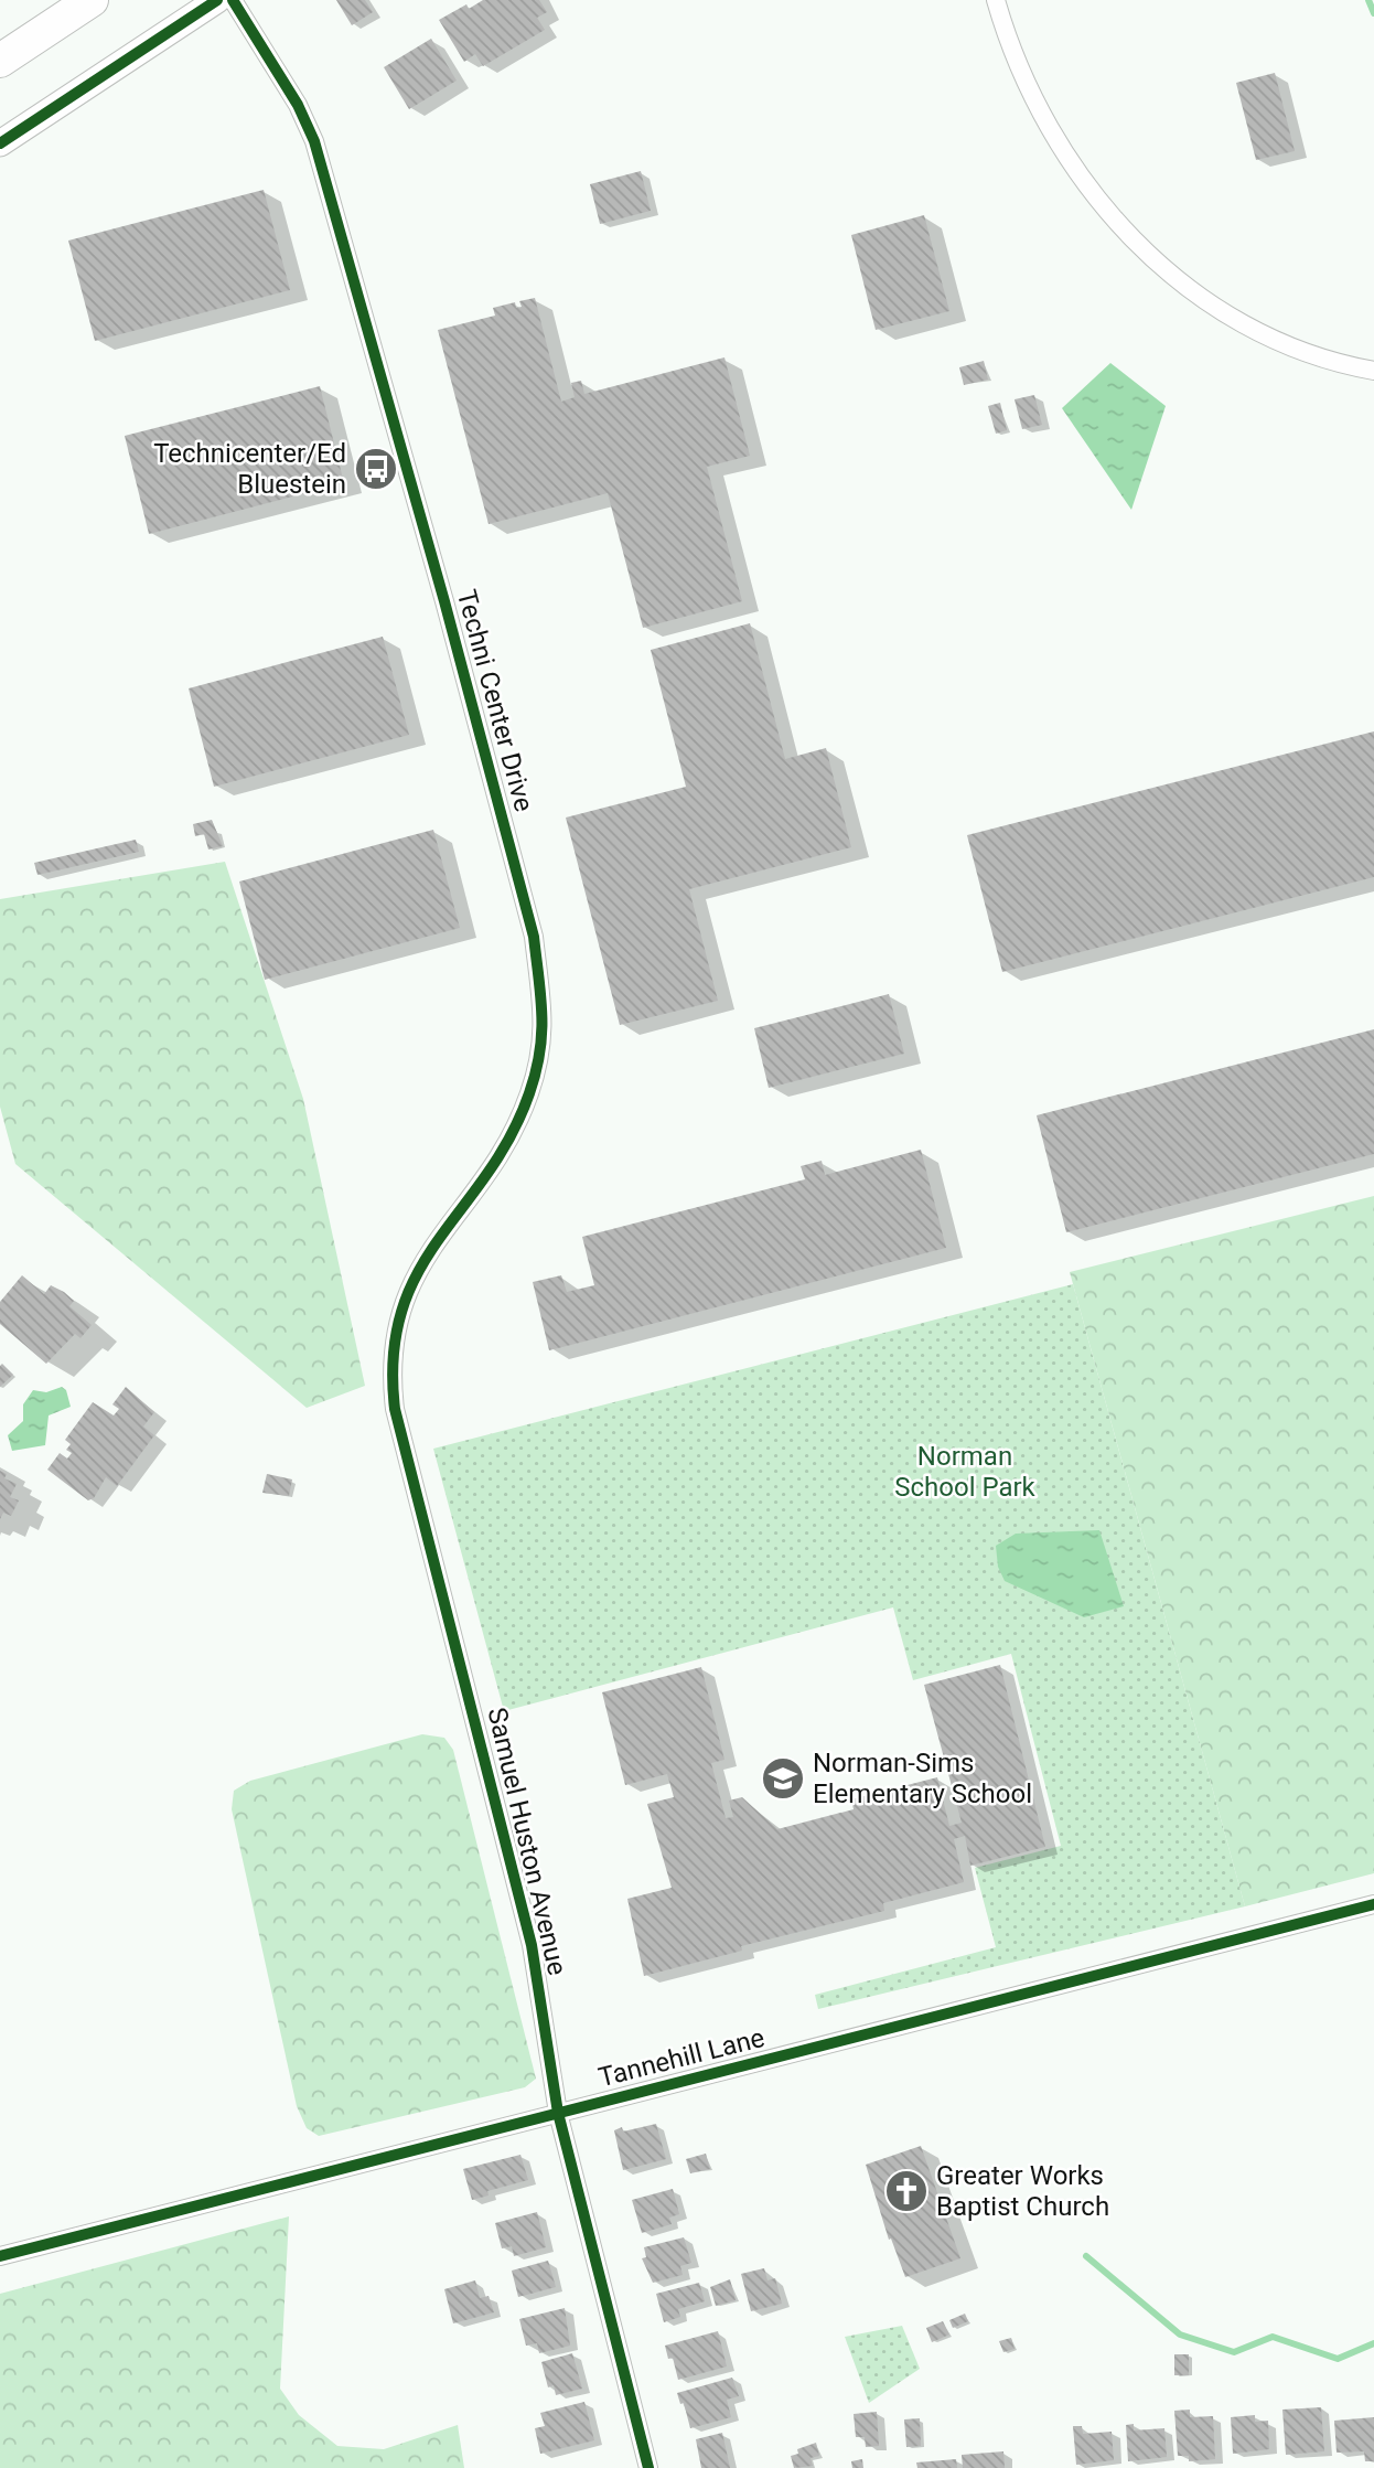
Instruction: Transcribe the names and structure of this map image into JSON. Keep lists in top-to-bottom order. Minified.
{"streets":{"street":["Techni Center Drive","Samuel Huston Avenue","Tannehill Lane"]},"crossings":[["Techni Center Drive","Samuel Huston Avenue"],["Samuel Huston Avenue","Tannehill Lane"]],"parks":["Norman School Park"],"places":{"bus stop":["Technicenter/Ed Bluestein"],"school or university":["Norman-Sims Elementary School"],"church":["Greater Works Baptist Church"]}}
